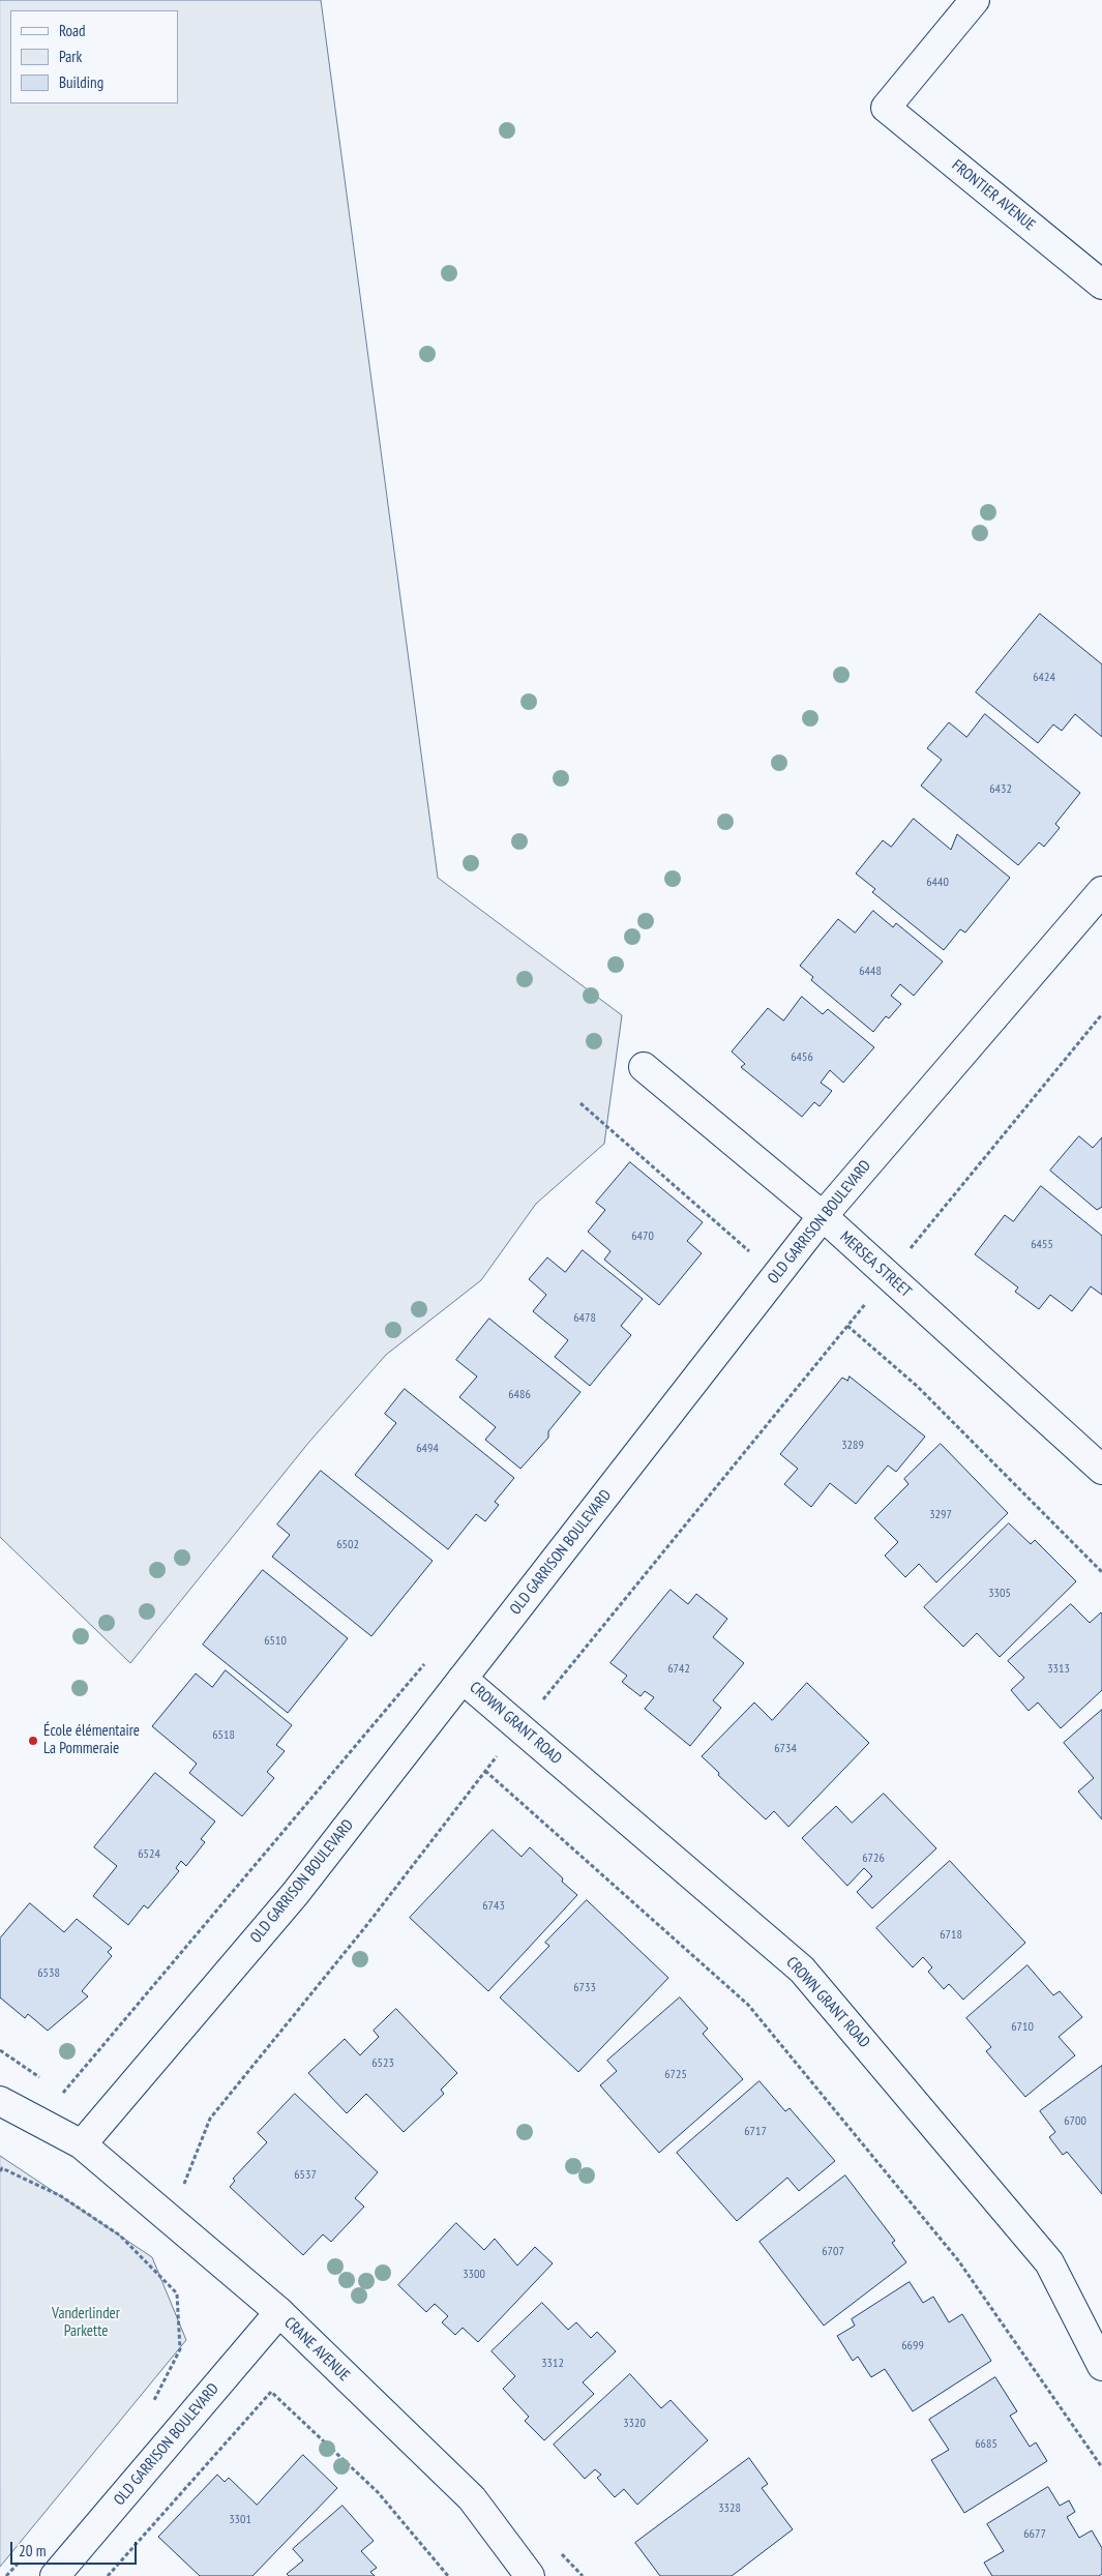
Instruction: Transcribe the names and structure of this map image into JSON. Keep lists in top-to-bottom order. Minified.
{"streets":{"street":["FRONTIER AVENUE","OLD GARRISON BOULEVARD","MERSEA STREET","CROWN GRANT ROAD","CRANE AVENUE"]},"crossings":[["OLD GARRISON BOULEVARD","MERSEA STREET"],["OLD GARRISON BOULEVARD","CROWN GRANT ROAD"],["OLD GARRISON BOULEVARD","CRANE AVENUE"]],"parks":["Vanderlinder Parkette"],"places":["École élémentaire La Pommeraie"],"house_numbers":["6424","6432","6440","6448","6456","6470","6455","6478","6486","3289","6494","3297","6502","3305","6510","6742","3313","6518","6734","6524","6726","6743","6718","6538","6733","6710","6523","6725","6700","6717","6537","6707","3300","6699","3312","3320","6685","3328","3301","6677"],"legend":["Road","Park","Building"],"scale_bar":"20 m"}
